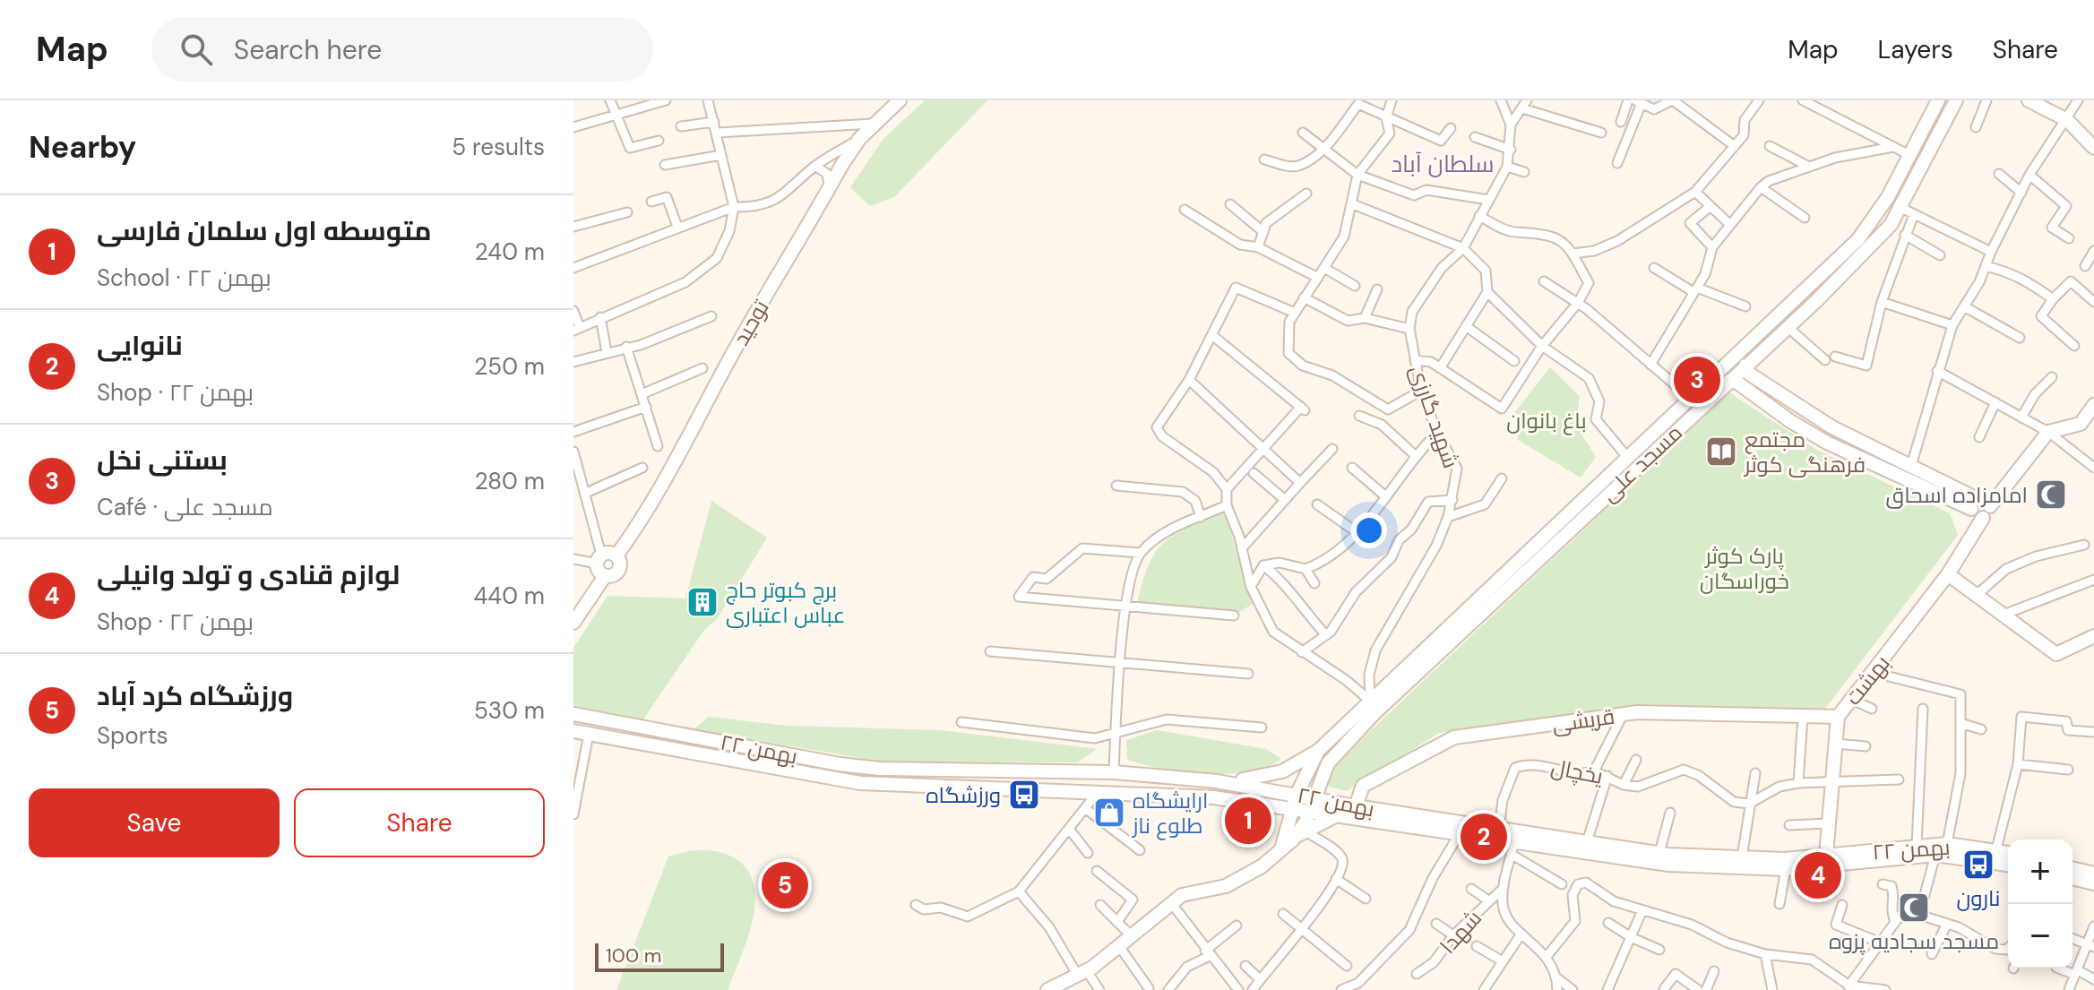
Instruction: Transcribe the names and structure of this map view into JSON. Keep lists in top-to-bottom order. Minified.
{"streets":{"main road":["توحید","مسجد علی","بهشت","قریشی","۲۲ بهمن"],"street":["شهید گارزی","یخچال","شهدا"]},"crossings":[["شهید گارزی","مسجد علی"],["مسجد علی","۲۲ بهمن"],["بهشت","قریشی"],["بهشت","۲۲ بهمن"],["قریشی","۲۲ بهمن"],["۲۲ بهمن","یخچال"]],"districts":["سلطان آباد"],"parks":["باغ بانوان","پارک کوثر خوراسگان"],"places":{"library":["مجتمع فرهنگی کوثر"],"mosque":["امامزاده اسحاق","مسجد سجادیه پزوه"],"building":["برج کبوتر حاج عباس اعتباری"],"bus stop":["ورزشگاه","نارون"],"shop":["ارایشگاه طلوع ناز"]},"scale_bar":"100 m","page":{"header":"Map","search":"Search here","nav":["Map","Layers","Share"],"heading":["Nearby","5 results"],"list":[{"mark":"1","name":"متوسطه اول سلمان فارسی","note":"School · ۲۲ بهمن","value":"240 m"},{"mark":"2","name":"نانوایی","note":"Shop · ۲۲ بهمن","value":"250 m"},{"mark":"3","name":"بستنی نخل","note":"Café · مسجد علی","value":"280 m"},{"mark":"4","name":"لوازم قنادی و تولد وانیلی","note":"Shop · ۲۲ بهمن","value":"440 m"},{"mark":"5","name":"ورزشگاه کرد آباد","note":"Sports","value":"530 m"}],"pins":["3","1","2","4","5"],"buttons":["Save","Share"],"map_buttons":["+","−"],"scale":"100 m"}}
